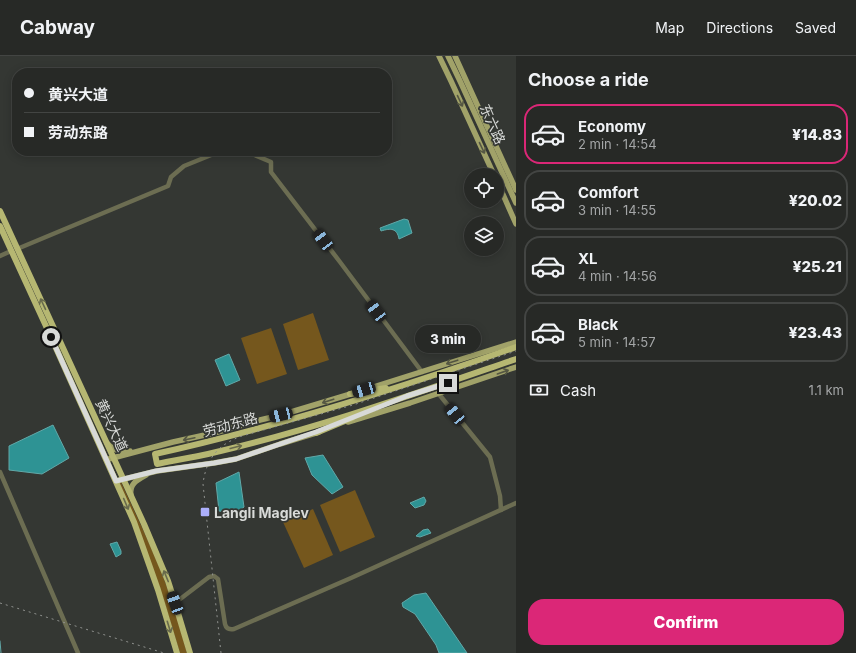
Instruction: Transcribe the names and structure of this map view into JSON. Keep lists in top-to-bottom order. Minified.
{"streets":{"highway":["劳动东路","黄兴大道"],"main road":["东六路"]},"places":{"transit":["Langli Maglev"]},"page":{"header":"Cabway","nav":["Map","Directions","Saved"],"heading":"Choose a ride","banner":["黄兴大道","劳动东路"],"list":[{"name":"Economy","note":"2 min · 14:54","value":"¥14.83"},{"name":"Comfort","note":"3 min · 14:55","value":"¥20.02"},{"name":"XL","note":"4 min · 14:56","value":"¥25.21"},{"name":"Black","note":"5 min · 14:57","value":"¥23.43"}],"bubble":"3 min","pay":["Cash","1.1 km"],"buttons":"Confirm"}}
